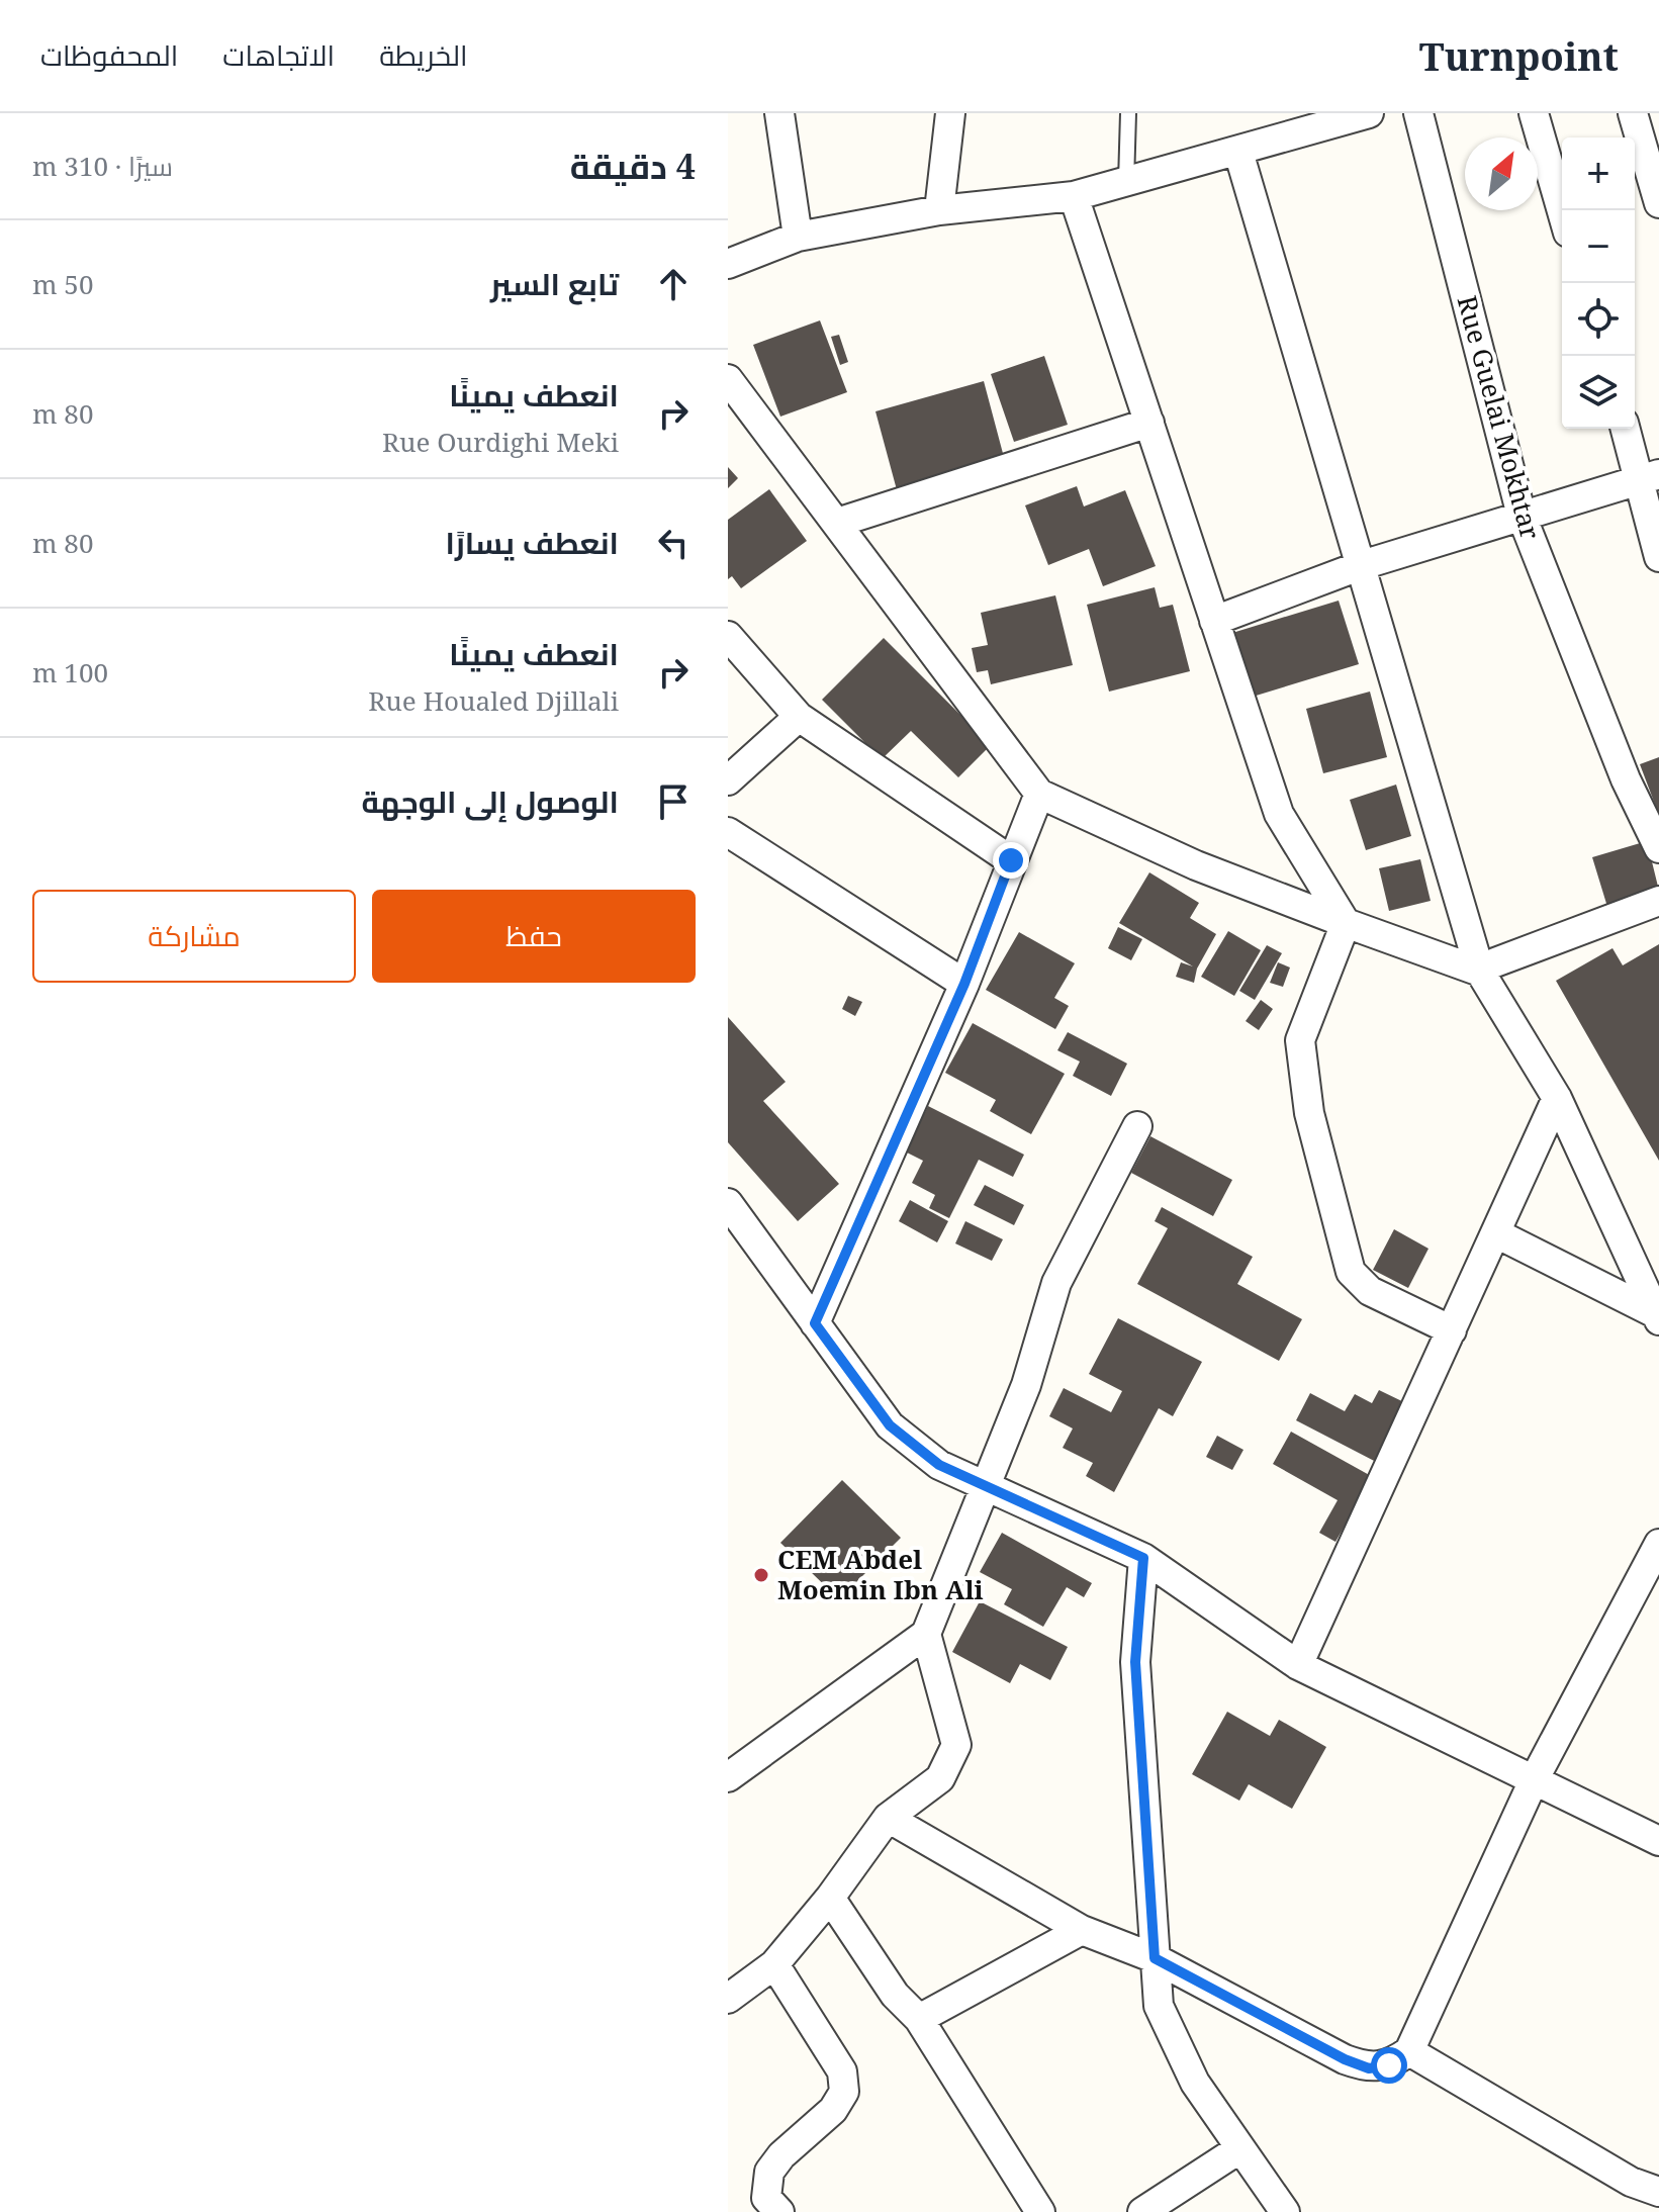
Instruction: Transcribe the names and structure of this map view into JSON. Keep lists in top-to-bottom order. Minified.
{"streets":{"street":["Rue Guelai Mokhtar"]},"places":["CEM Abdel Moemin Ibn Ali"],"north":"top right","page":{"header":"Turnpoint","nav":["الخريطة","الاتجاهات","المحفوظات"],"heading":["4 دقيقة","سيرًا · 310 m"],"map_buttons":["+","−"],"list":[["تابع السير","50 m"],["انعطف يمينًا","Rue Ourdighi Meki","80 m"],["انعطف يسارًا","80 m"],["انعطف يمينًا","Rue Houaled Djillali","100 m"],"الوصول إلى الوجهة"],"buttons":["حفظ","مشاركة"]}}
